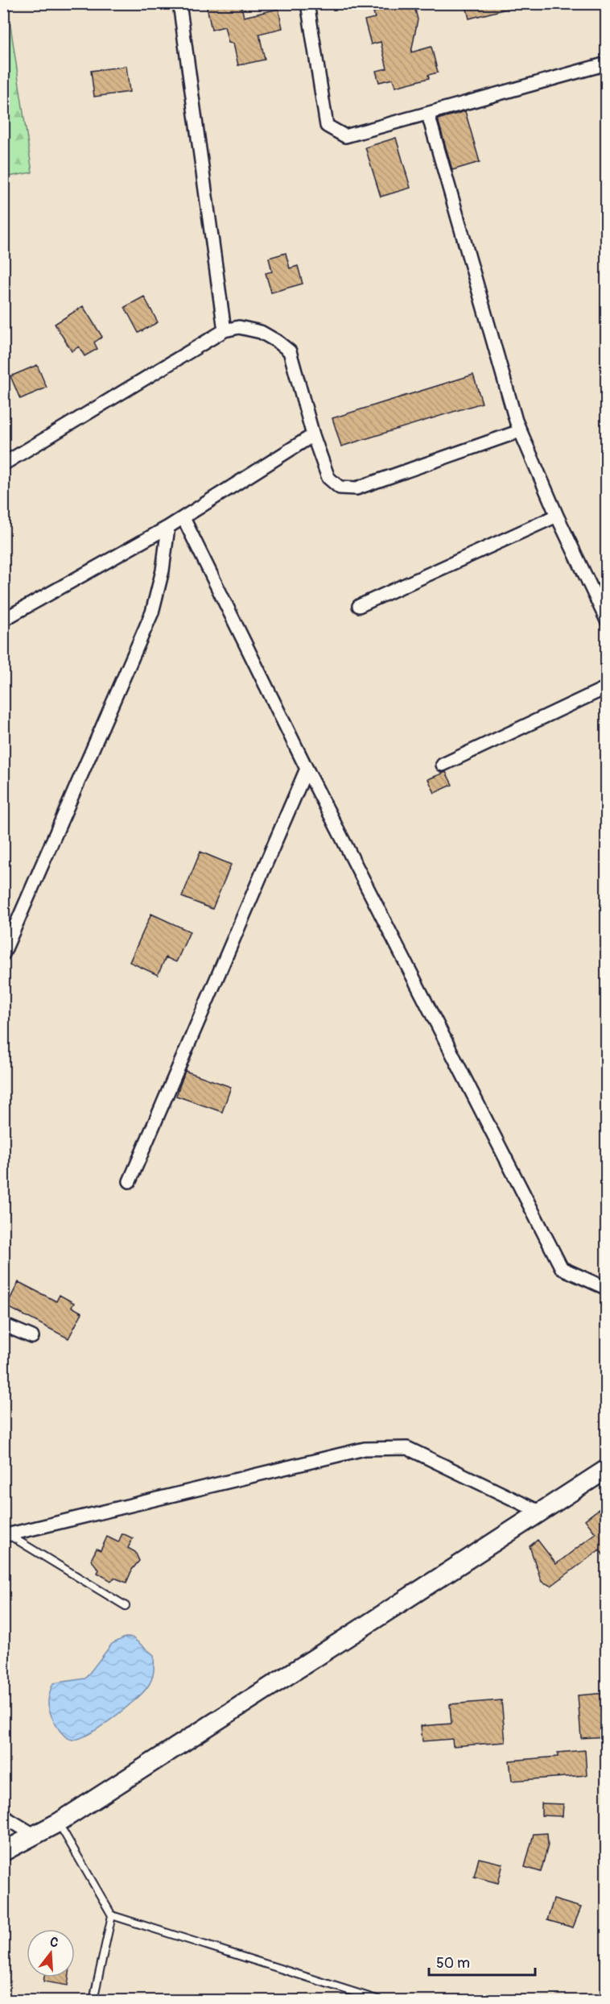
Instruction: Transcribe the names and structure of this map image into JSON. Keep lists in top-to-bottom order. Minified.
{"scale_bar":"50 m","north":"top"}
